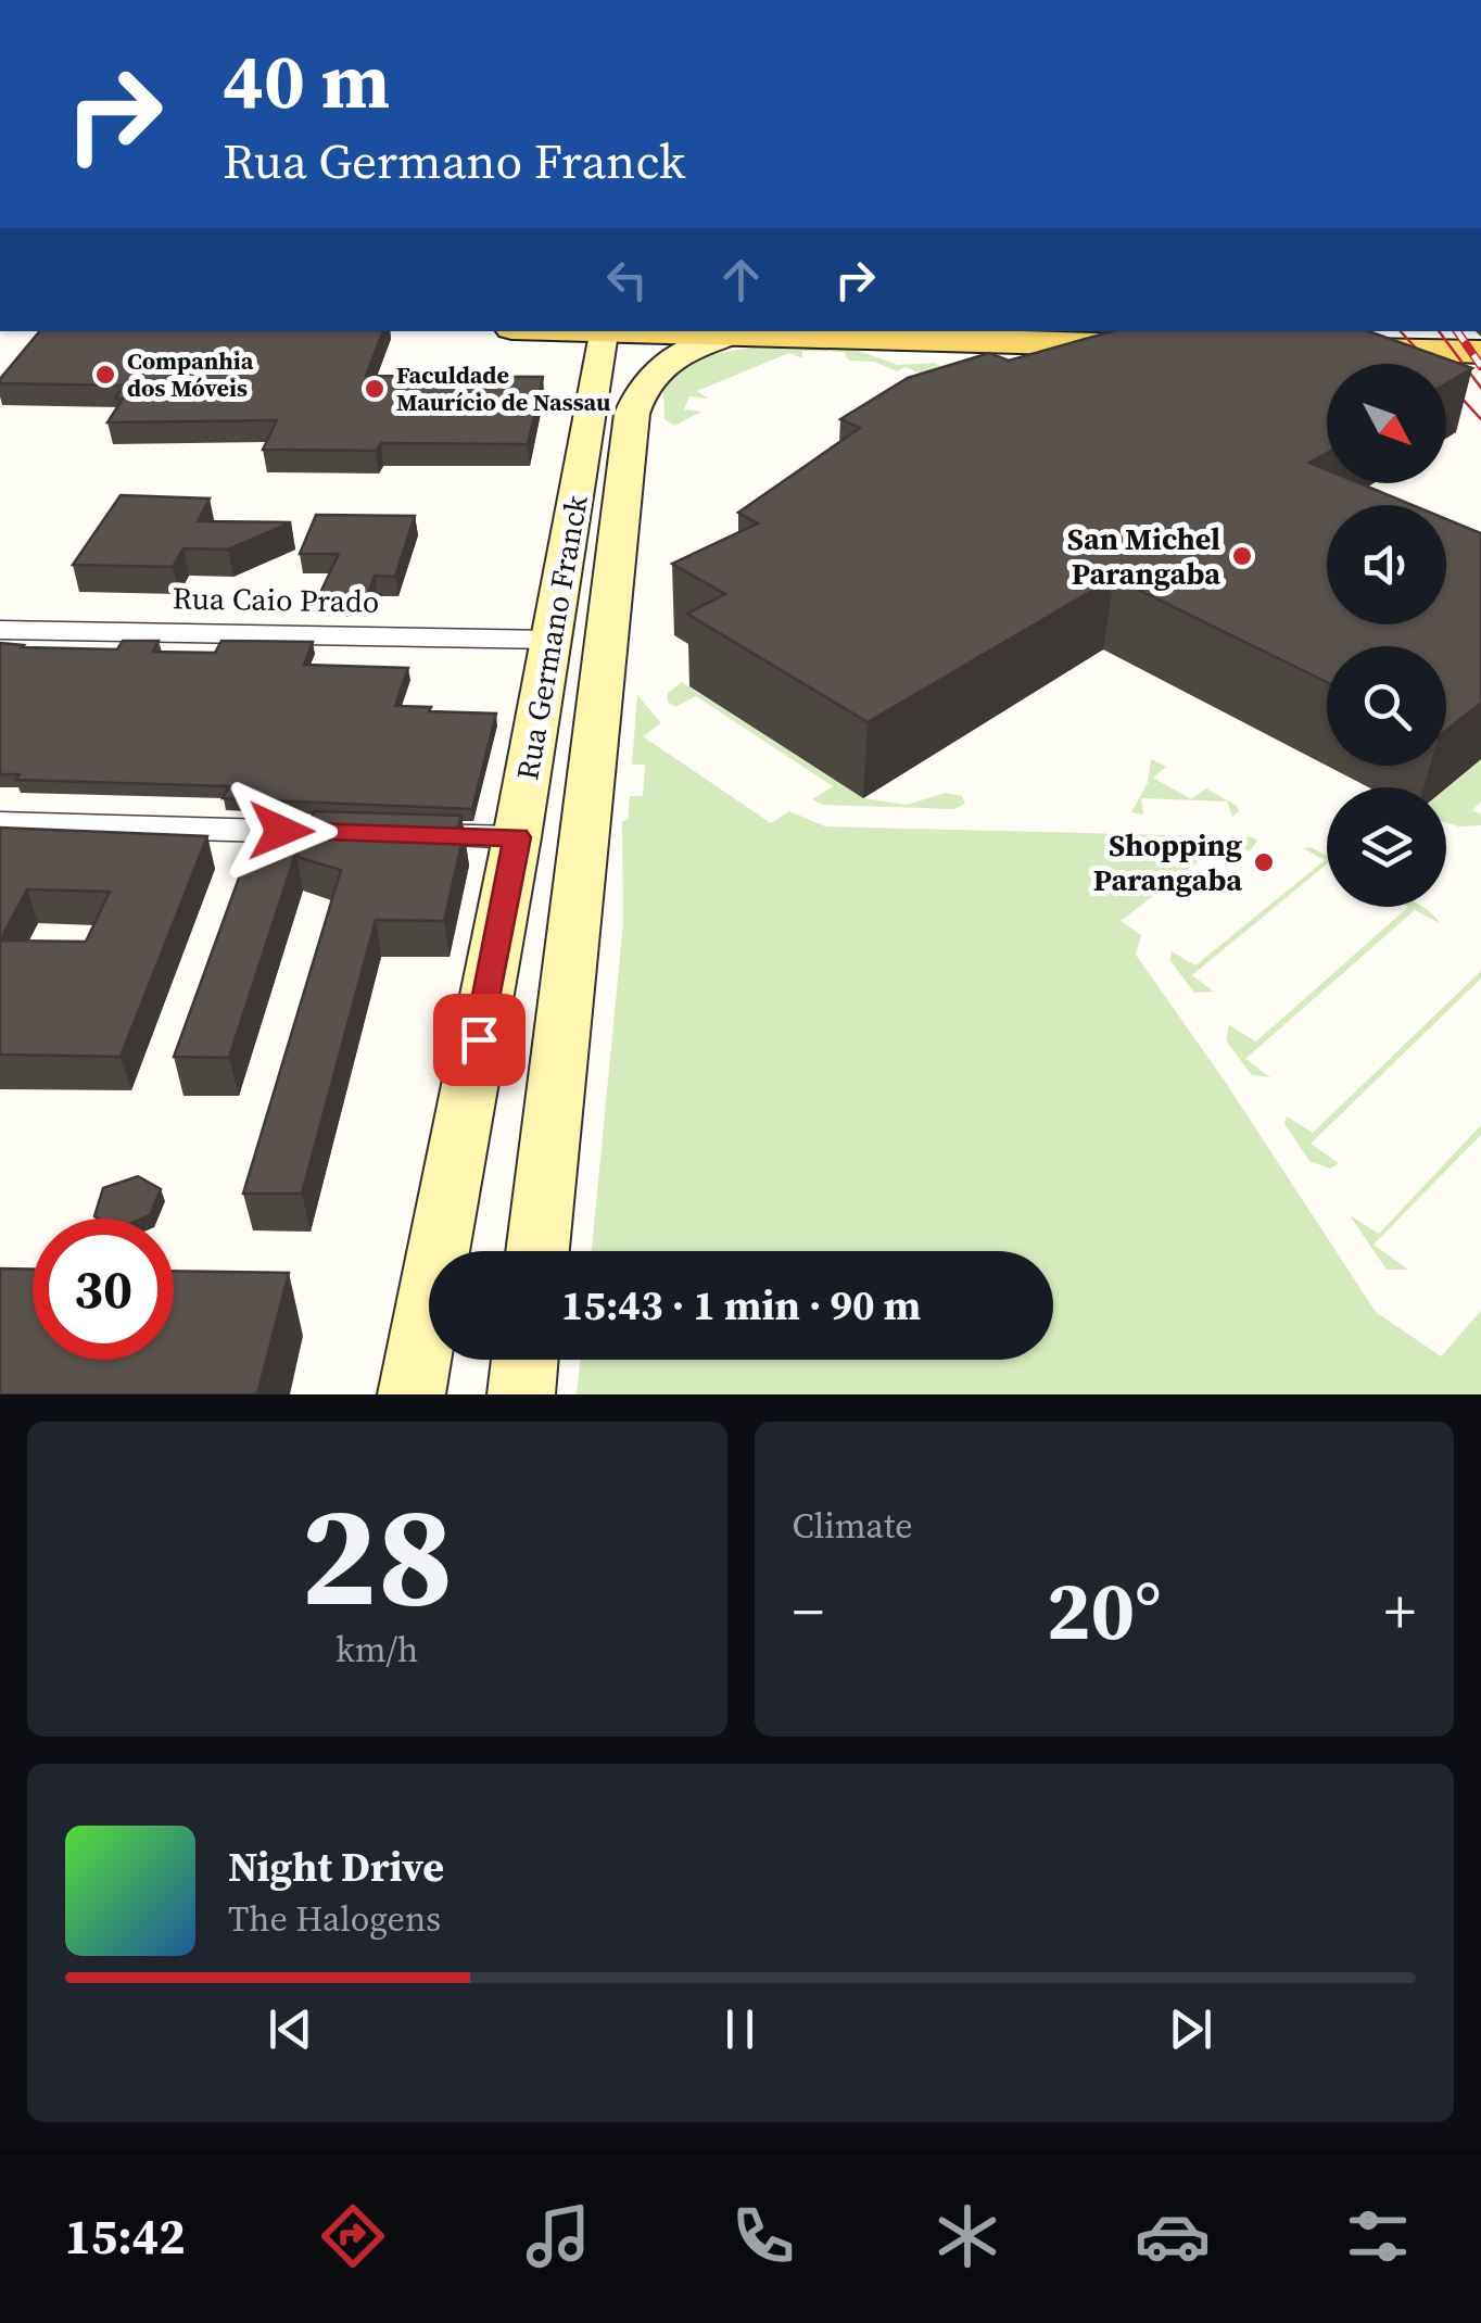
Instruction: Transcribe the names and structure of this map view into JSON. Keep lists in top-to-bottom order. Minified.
{"streets":{"main road":["Rua Germano Franck"],"street":["Rua Caio Prado"]},"crossings":[["Rua Caio Prado","Rua Germano Franck"]],"places":["Companhia dos Móveis","Faculdade Maurício de Nassau","San Michel Parangaba","Shopping Parangaba"],"north":"bottom right","page":{"turn":["40 m","Rua Germano Franck"],"limit":"30","trip":"15:43 · 1 min · 90 m","tile":[["28","km/h"],"Climate"],"heat":["−","20°","+"],"song":["Night Drive","The Halogens"],"tabs":"15:42"}}
